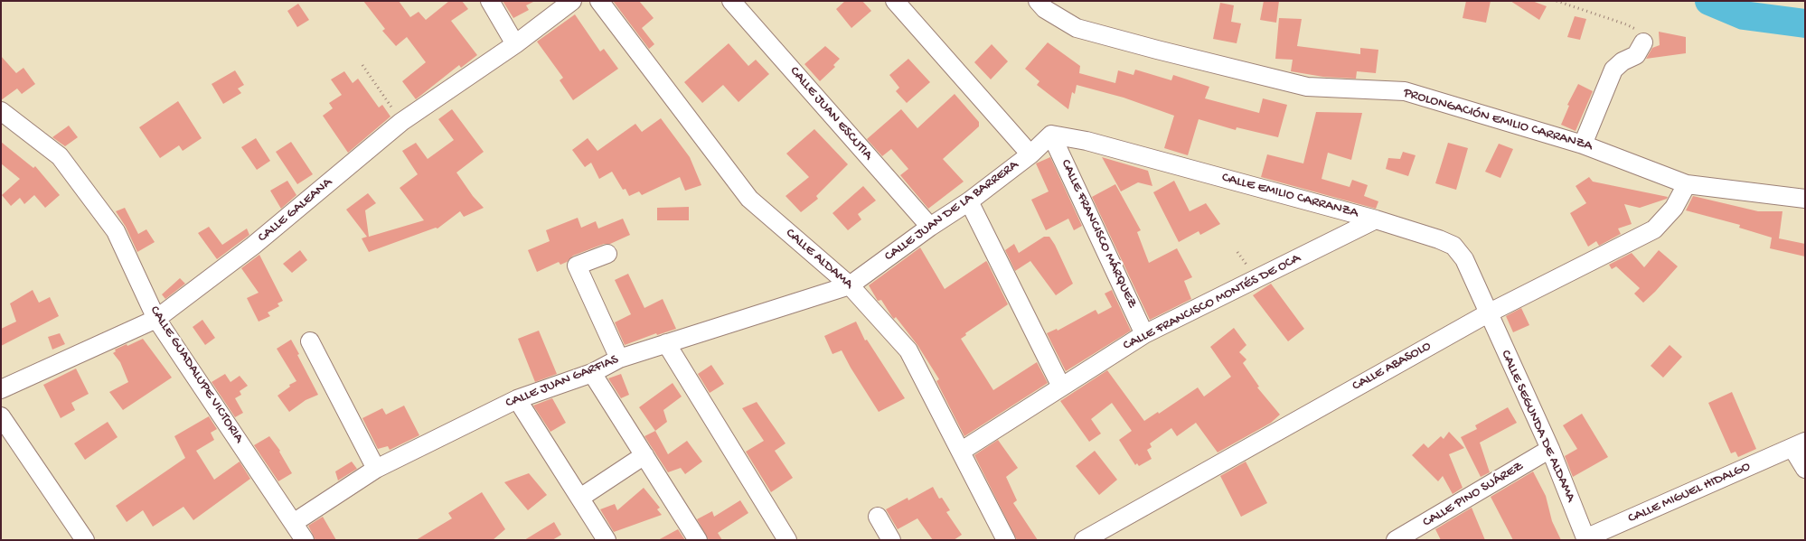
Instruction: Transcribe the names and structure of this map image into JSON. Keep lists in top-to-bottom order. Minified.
{"streets":{"street":["CALLE JUAN ESCUTIA","PROLONGACIÓN EMILIO CARRANZA","CALLE EMILIO CARRANZA","CALLE GALEANA","CALLE JUAN DE LA BARRERA","CALLE FRANCISCO MÁRQUEZ","CALLE ALDAMA","CALLE FRANCISCO MONTÉS DE OCA","CALLE ABASOLO","CALLE GUADALUPE VICTORIA","CALLE JUAN GARFIAS","CALLE SEGUNDA DE ALDAMA","CALLE MIGUEL HIDALGO","CALLE PINO SUÁREZ"]},"crossings":[["CALLE JUAN ESCUTIA","CALLE JUAN DE LA BARRERA"],["PROLONGACIÓN EMILIO CARRANZA","CALLE ABASOLO"],["CALLE EMILIO CARRANZA","CALLE JUAN DE LA BARRERA"],["CALLE EMILIO CARRANZA","CALLE FRANCISCO MÁRQUEZ"],["CALLE EMILIO CARRANZA","CALLE FRANCISCO MONTÉS DE OCA"],["CALLE EMILIO CARRANZA","CALLE ABASOLO"],["CALLE EMILIO CARRANZA","CALLE SEGUNDA DE ALDAMA"],["CALLE GALEANA","CALLE GUADALUPE VICTORIA"],["CALLE JUAN DE LA BARRERA","CALLE FRANCISCO MÁRQUEZ"],["CALLE JUAN DE LA BARRERA","CALLE ALDAMA"],["CALLE JUAN DE LA BARRERA","CALLE JUAN GARFIAS"],["CALLE FRANCISCO MÁRQUEZ","CALLE FRANCISCO MONTÉS DE OCA"],["CALLE ALDAMA","CALLE FRANCISCO MONTÉS DE OCA"],["CALLE ALDAMA","CALLE JUAN GARFIAS"],["CALLE ABASOLO","CALLE SEGUNDA DE ALDAMA"],["CALLE GUADALUPE VICTORIA","CALLE JUAN GARFIAS"],["CALLE SEGUNDA DE ALDAMA","CALLE MIGUEL HIDALGO"],["CALLE SEGUNDA DE ALDAMA","CALLE PINO SUÁREZ"]]}
